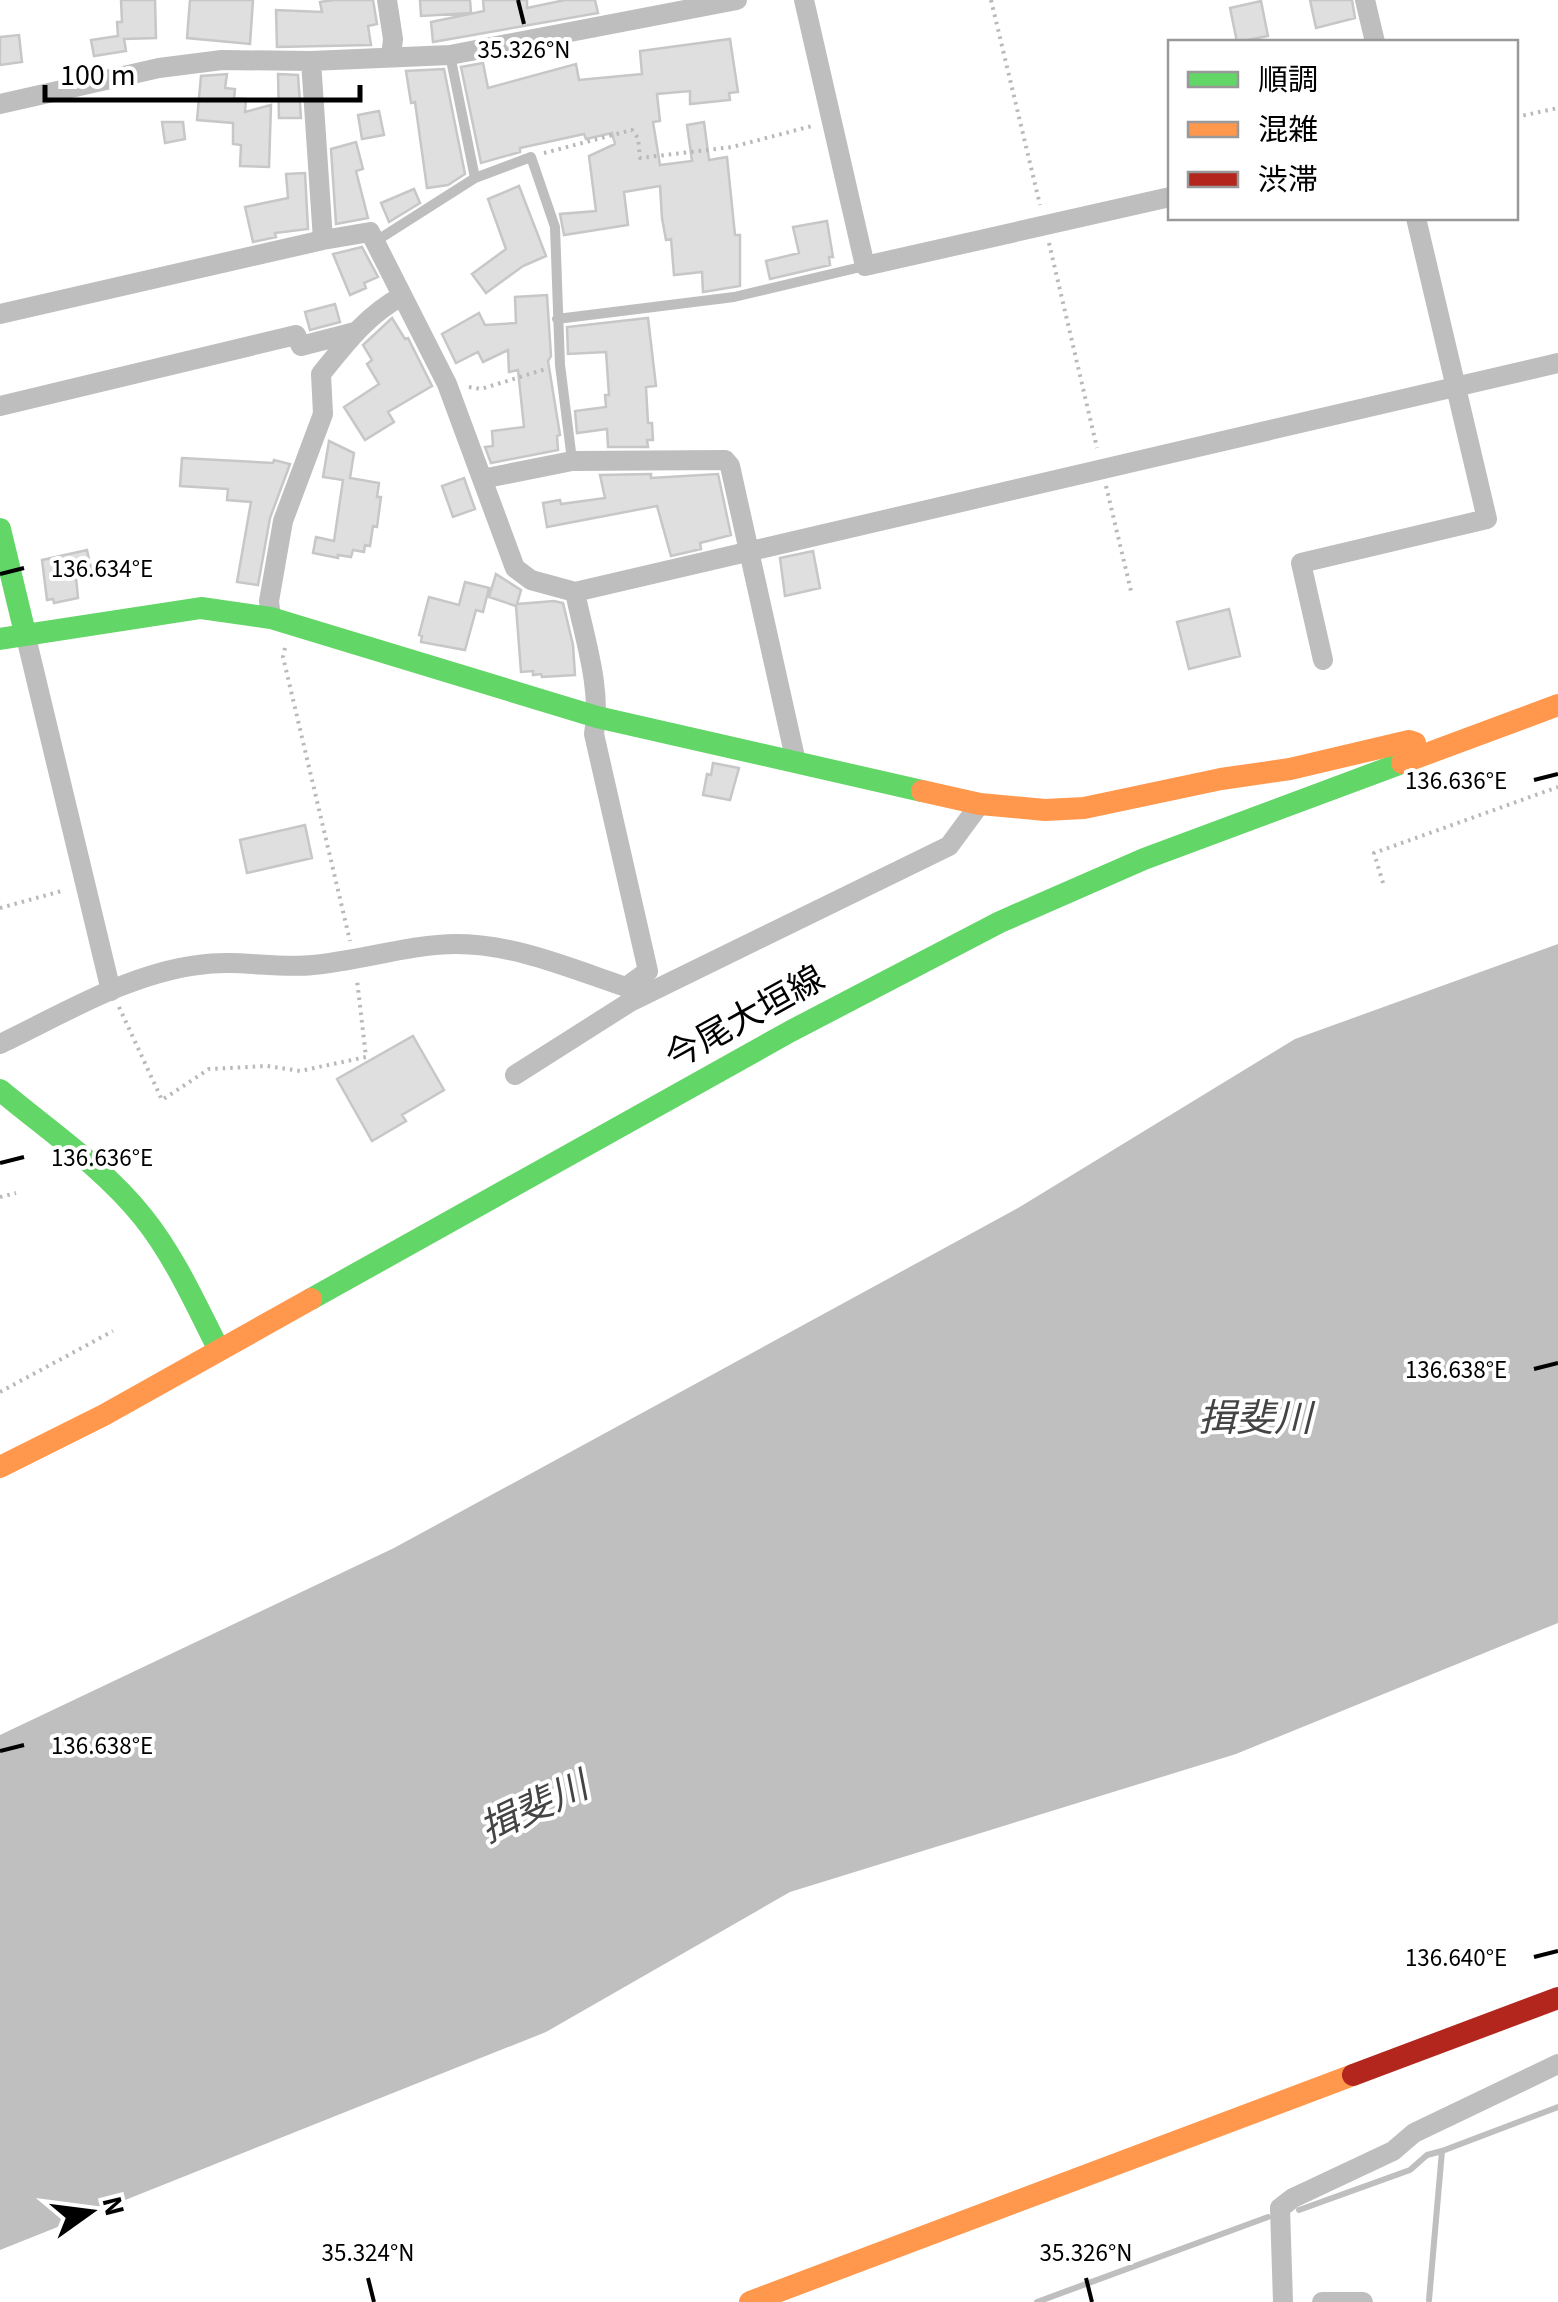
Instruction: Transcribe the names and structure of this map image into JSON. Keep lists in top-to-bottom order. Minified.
{"streets":{"street":["今尾大垣線"]},"water":["揖斐川"],"legend":["順調","混雑","渋滞"],"scale_bar":"100 m","north":"right","coordinates":["35.326°N","136.634°E","136.636°E","136.638°E","136.640°E","35.324°N"]}
